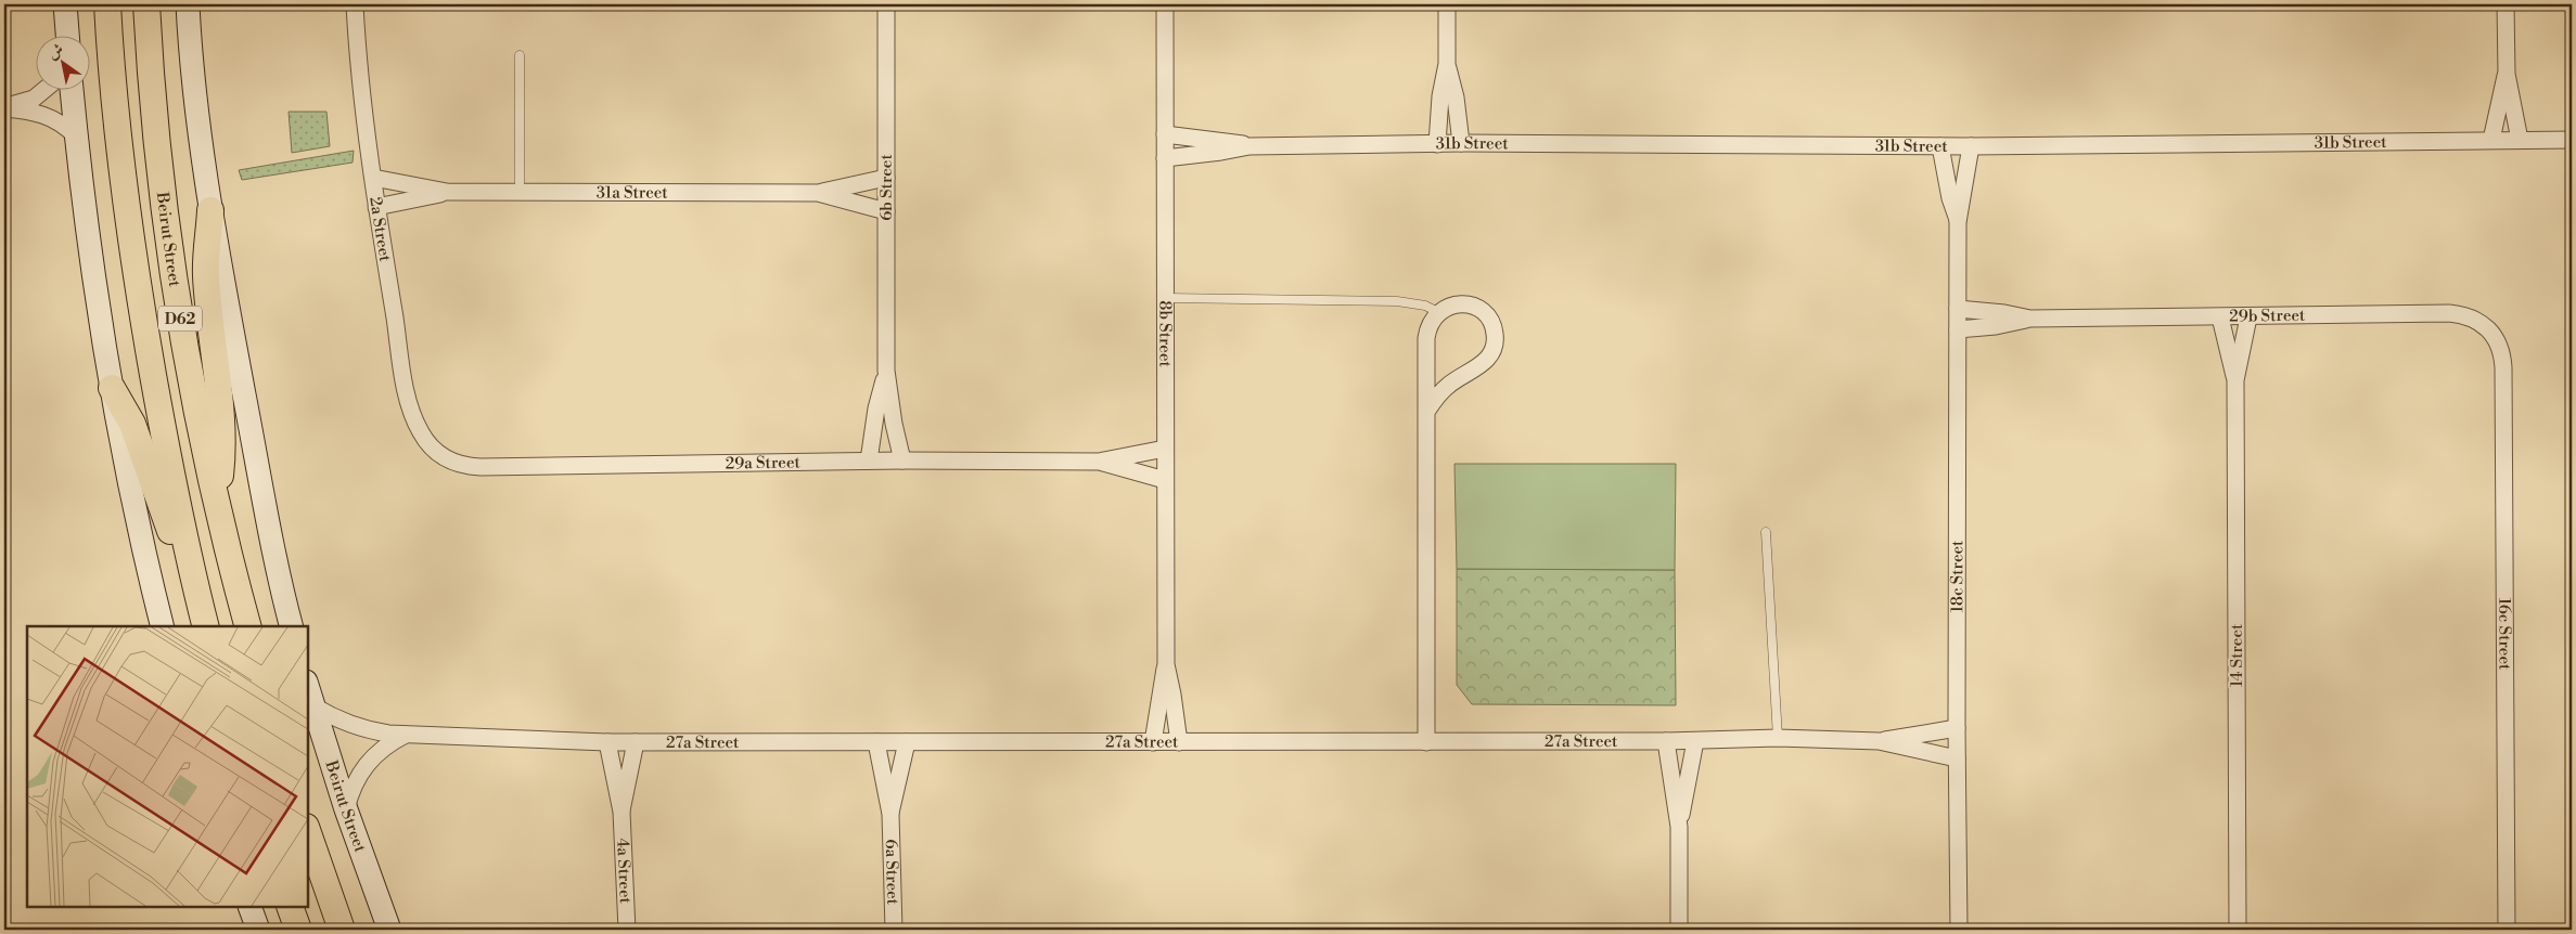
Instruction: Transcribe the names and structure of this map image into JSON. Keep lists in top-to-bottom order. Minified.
{"streets":{"main road":["Beirut Street","D62"],"street":["31b Street","6b Street","31a Street","2a Street","29b Street","8b Street","29a Street","18c Street","16c Street","14 Street","27a Street","4a Street","6a Street"]},"crossings":[["31b Street","8b Street"],["31b Street","18c Street"],["6b Street","31a Street"],["6b Street","29a Street"],["31a Street","2a Street"],["2a Street","29a Street"],["Beirut Street","27a Street"],["29b Street","18c Street"],["29b Street","16c Street"],["29b Street","14 Street"],["8b Street","29a Street"],["8b Street","27a Street"],["18c Street","27a Street"],["27a Street","4a Street"],["27a Street","6a Street"]],"north":"top left"}
